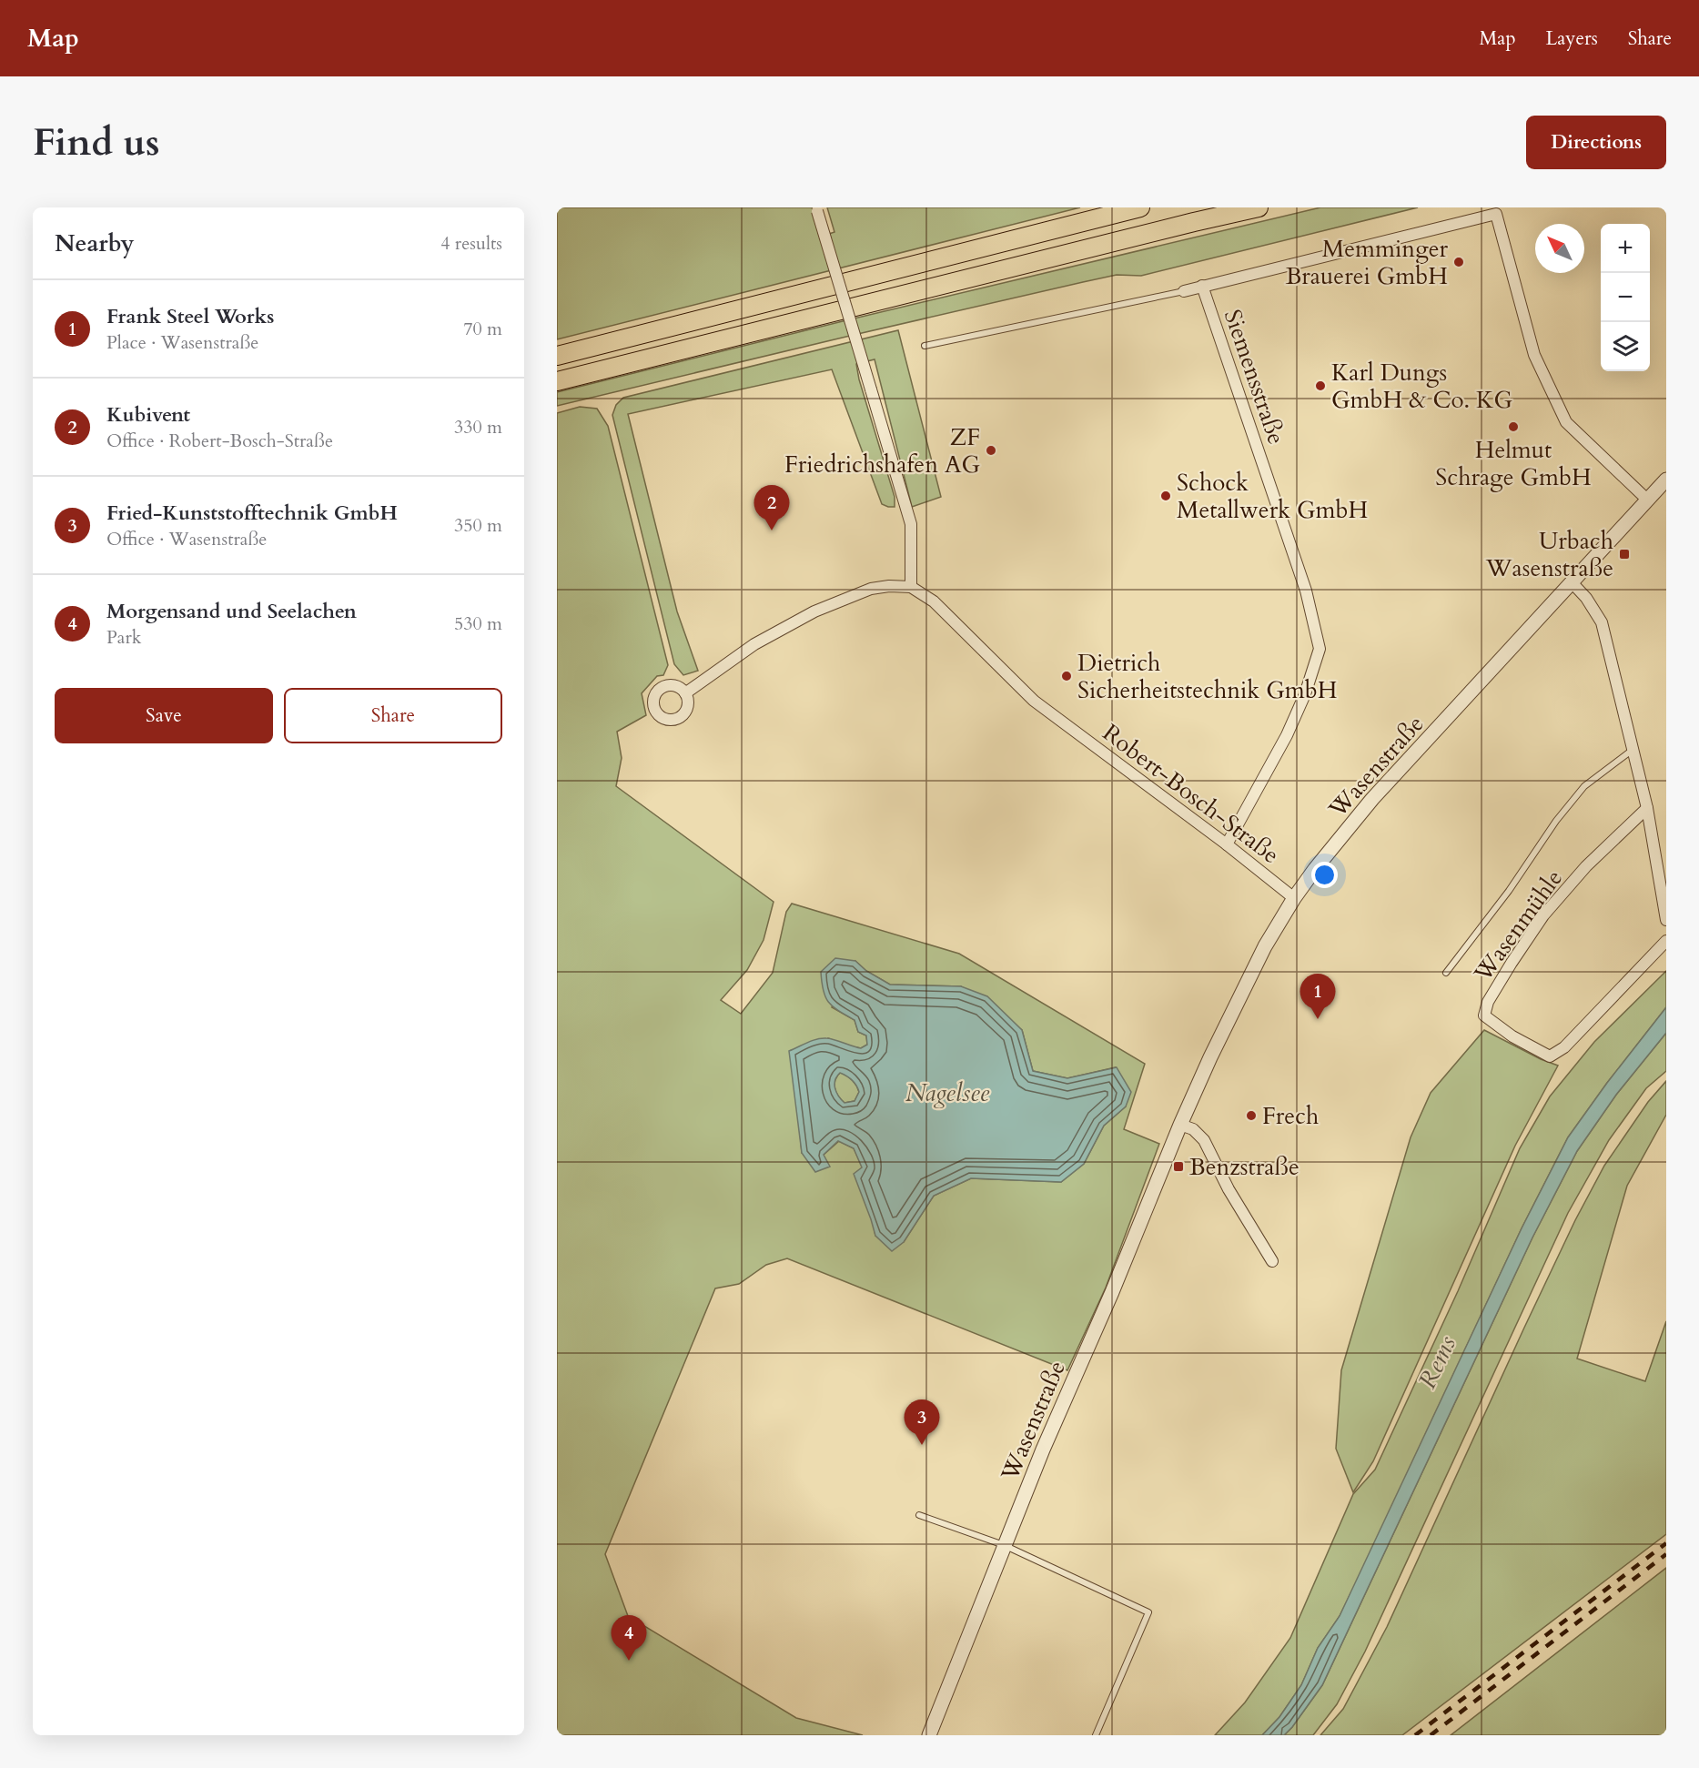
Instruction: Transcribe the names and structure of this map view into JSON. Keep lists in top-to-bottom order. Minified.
{"streets":{"street":["Siemensstraße","Wasenstraße","Robert-Bosch-Straße","Wasenmühle"]},"crossings":[["Siemensstraße","Robert-Bosch-Straße"],["Wasenstraße","Robert-Bosch-Straße"]],"water":["Nagelsee","Rems"],"places":{"other":["Memminger Brauerei GmbH","Karl Dungs GmbH & Co. KG","Helmut Schrage GmbH","ZF Friedrichshafen AG","Schock Metallwerk GmbH","Dietrich Sicherheitstechnik GmbH","Frech"],"transit":["Urbach Wasenstraße","Benzstraße"]},"north":"top left","page":{"header":"Map","nav":["Map","Layers","Share"],"buttons":["Directions",["Save","Share"]],"title":"Find us","heading":["Nearby","4 results"],"map_buttons":["+","−"],"list":[{"mark":"1","name":"Frank Steel Works","note":"Place · Wasenstraße","value":"70 m"},{"mark":"2","name":"Kubivent","note":"Office · Robert-Bosch-Straße","value":"330 m"},{"mark":"3","name":"Fried-Kunststofftechnik GmbH","note":"Office · Wasenstraße","value":"350 m"},{"mark":"4","name":"Morgensand und Seelachen","note":"Park","value":"530 m"}],"pins":["2","1","3","4"]}}
